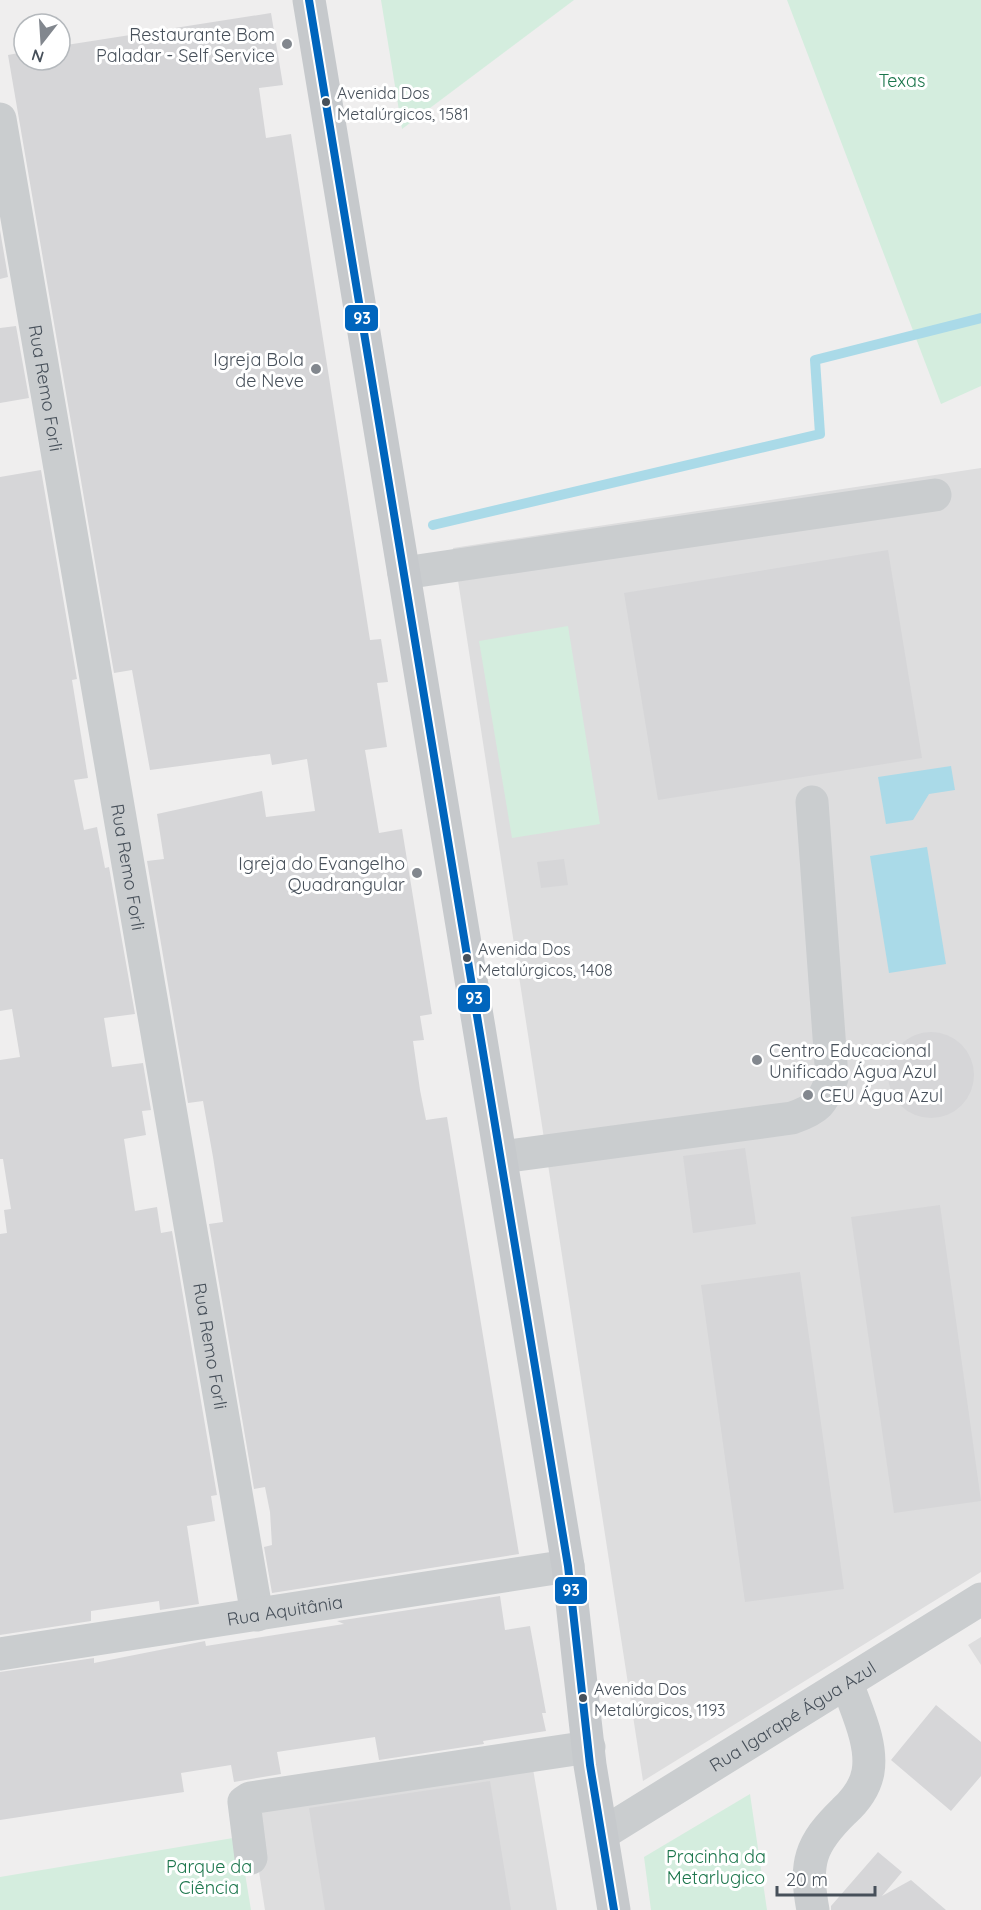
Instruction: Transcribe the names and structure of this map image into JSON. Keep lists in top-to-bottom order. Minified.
{"streets":{"street":["Rua Remo Forli","Rua Aquitânia","Rua Igarapé Água Azul"]},"crossings":[["Rua Remo Forli","Rua Aquitânia"]],"parks":["Texas","Pracinha da Metarlugico","Parque da Ciência"],"places":["Restaurante Bom Paladar - Self Service","Avenida Dos Metalúrgicos, 1581","Igreja Bola de Neve","Igreja do Evangelho Quadrangular","Avenida Dos Metalúrgicos, 1408","Centro Educacional Unificado Água Azul","CEU Água Azul","Avenida Dos Metalúrgicos, 1193"],"lines":["transit line 93"],"scale_bar":"20 m","north":"bottom"}
